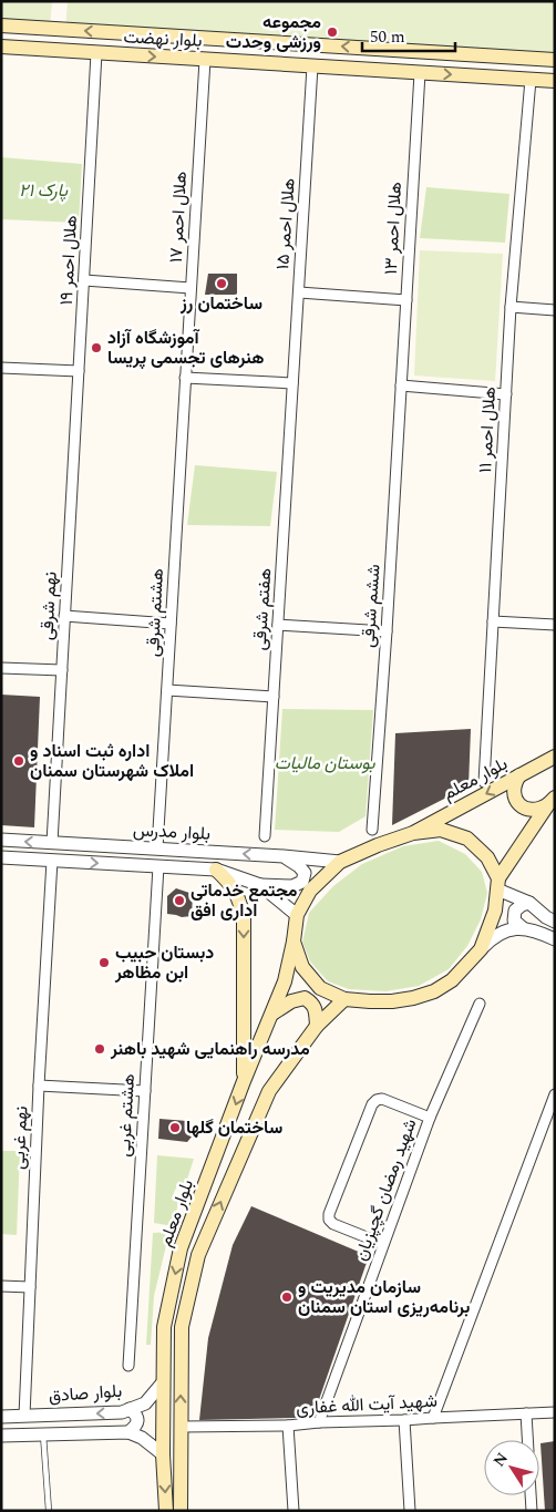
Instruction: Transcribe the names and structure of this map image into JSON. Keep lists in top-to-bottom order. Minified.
{"streets":{"main road":["بلوار نهضت","بلوار معلم"],"street":["هلال احمر ۱۷","هلال احمر ۱۵","هلال احمر ۱۳","هلال احمر ۱۹","هلال احمر ۱۱","نهم شرقی","ششم شرقی","هفتم شرقی","هشتم شرقی","بلوار مدرس","هشتم غربی","نهم غربی","شهید رمضان گچپزیان","بلوار صادق","شهید آیت الله غفاری"]},"crossings":[["بلوار نهضت","هلال احمر ۱۷"],["بلوار نهضت","هلال احمر ۱۵"],["بلوار نهضت","هلال احمر ۱۳"],["بلوار نهضت","هلال احمر ۱۹"],["بلوار نهضت","هلال احمر ۱۱"],["هلال احمر ۱۷","هشتم شرقی"],["هلال احمر ۱۵","هفتم شرقی"],["هلال احمر ۱۳","ششم شرقی"],["هلال احمر ۱۹","نهم شرقی"],["نهم شرقی","بلوار مدرس"],["هشتم شرقی","بلوار مدرس"],["بلوار معلم","بلوار مدرس"],["بلوار معلم","بلوار صادق"],["بلوار معلم","شهید آیت الله غفاری"],["بلوار مدرس","هشتم غربی"],["بلوار مدرس","نهم غربی"],["نهم غربی","بلوار صادق"],["شهید رمضان گچپزیان","شهید آیت الله غفاری"]],"parks":["پارک ۲۱","بوستان مالیات"],"places":["مجموعه ورزشی وحدت","ساختمان رز","آموزشگاه آزاد هنرهای تجسمی پریسا","اداره ثبت اسناد و املاک شهرستان سمنان","مجتمع خدماتی اداری افق","دبستان حبیب ابن مظاهر","مدرسه راهنمایی شهید باهنر","ساختمان گلها","سازمان مدیریت و برنامه‌ریزی استان سمنان"],"scale_bar":"50 m","north":"top left"}
